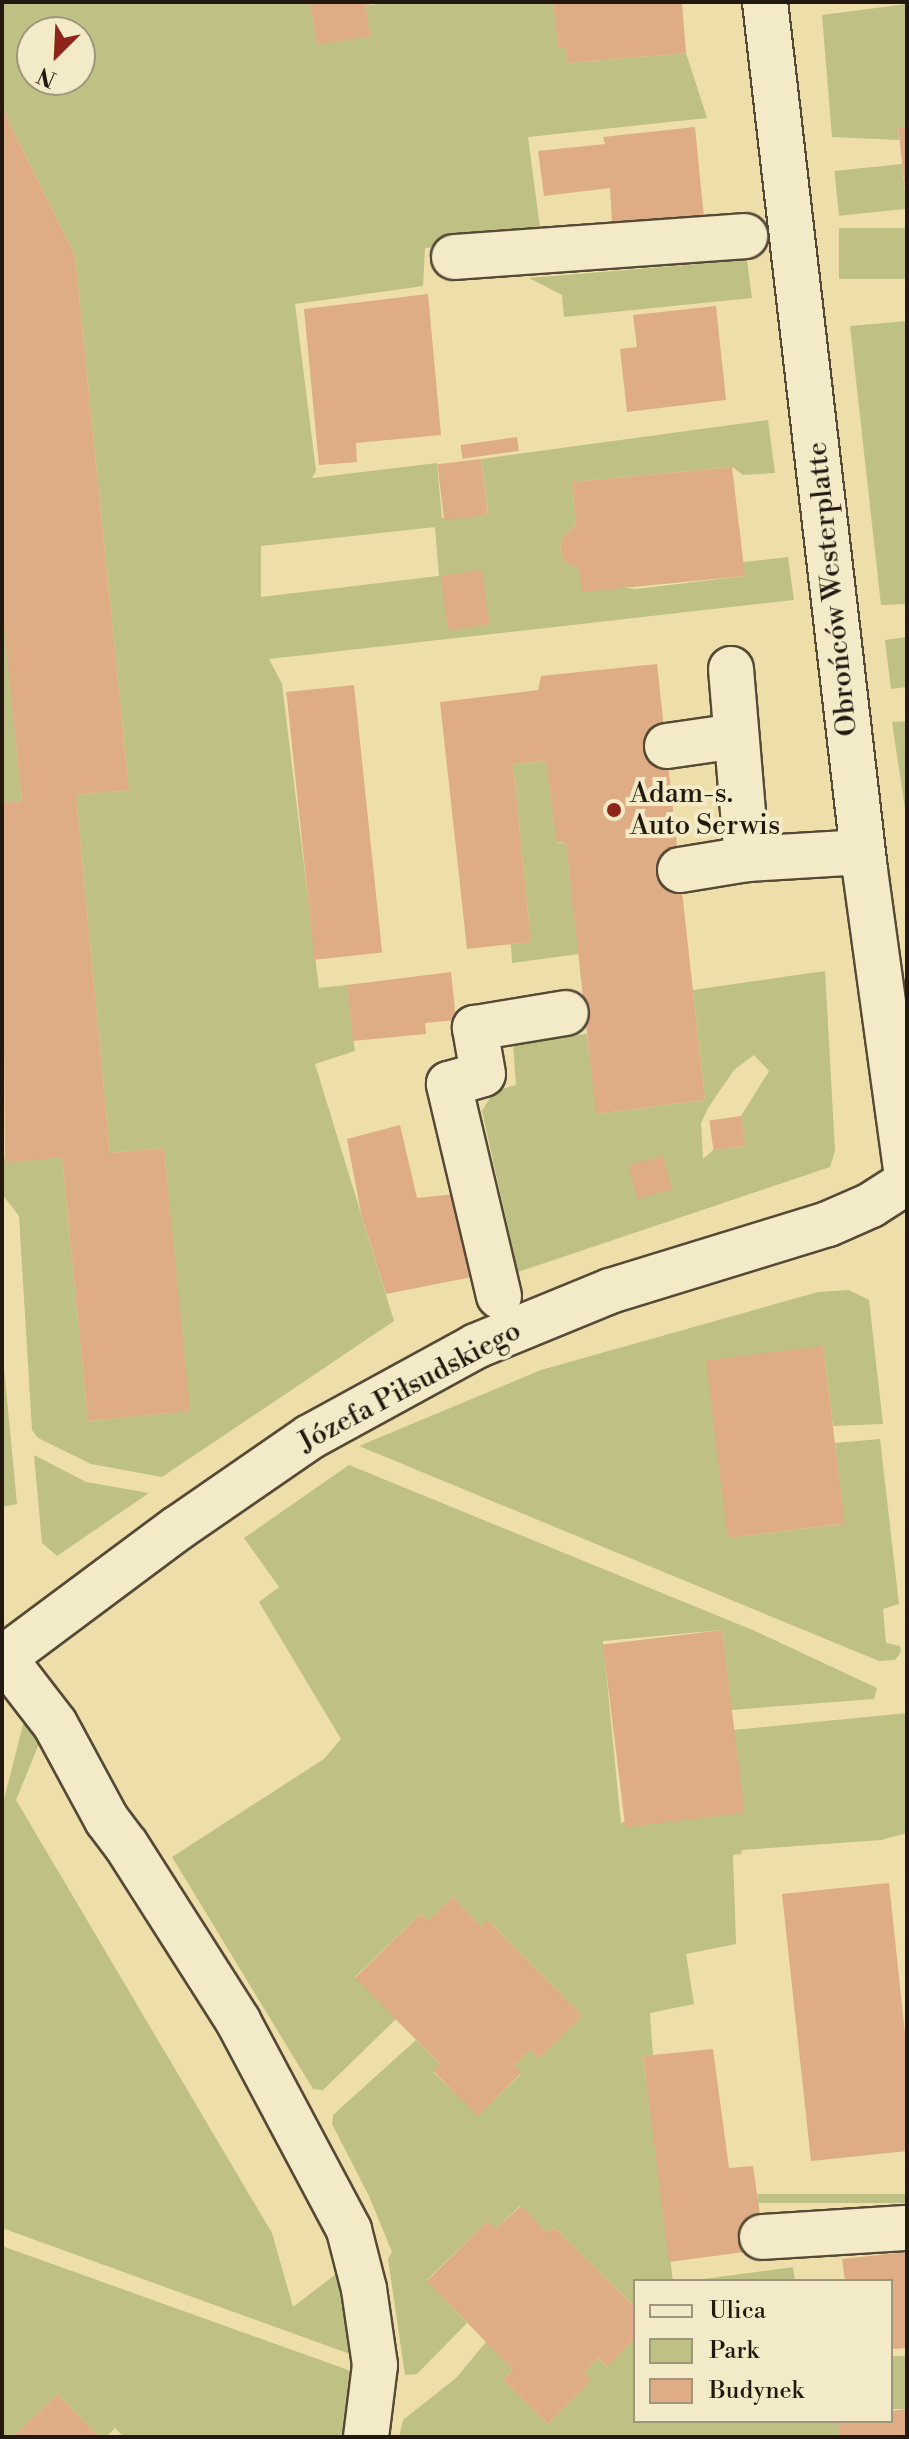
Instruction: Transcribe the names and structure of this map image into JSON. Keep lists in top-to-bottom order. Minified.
{"streets":{"street":["Obrońców Westerplatte","Józefa Piłsudskiego"]},"crossings":[["Obrońców Westerplatte","Józefa Piłsudskiego"]],"places":["Adam-s. Auto Serwis"],"legend":["Ulica","Park","Budynek"],"north":"bottom left"}
